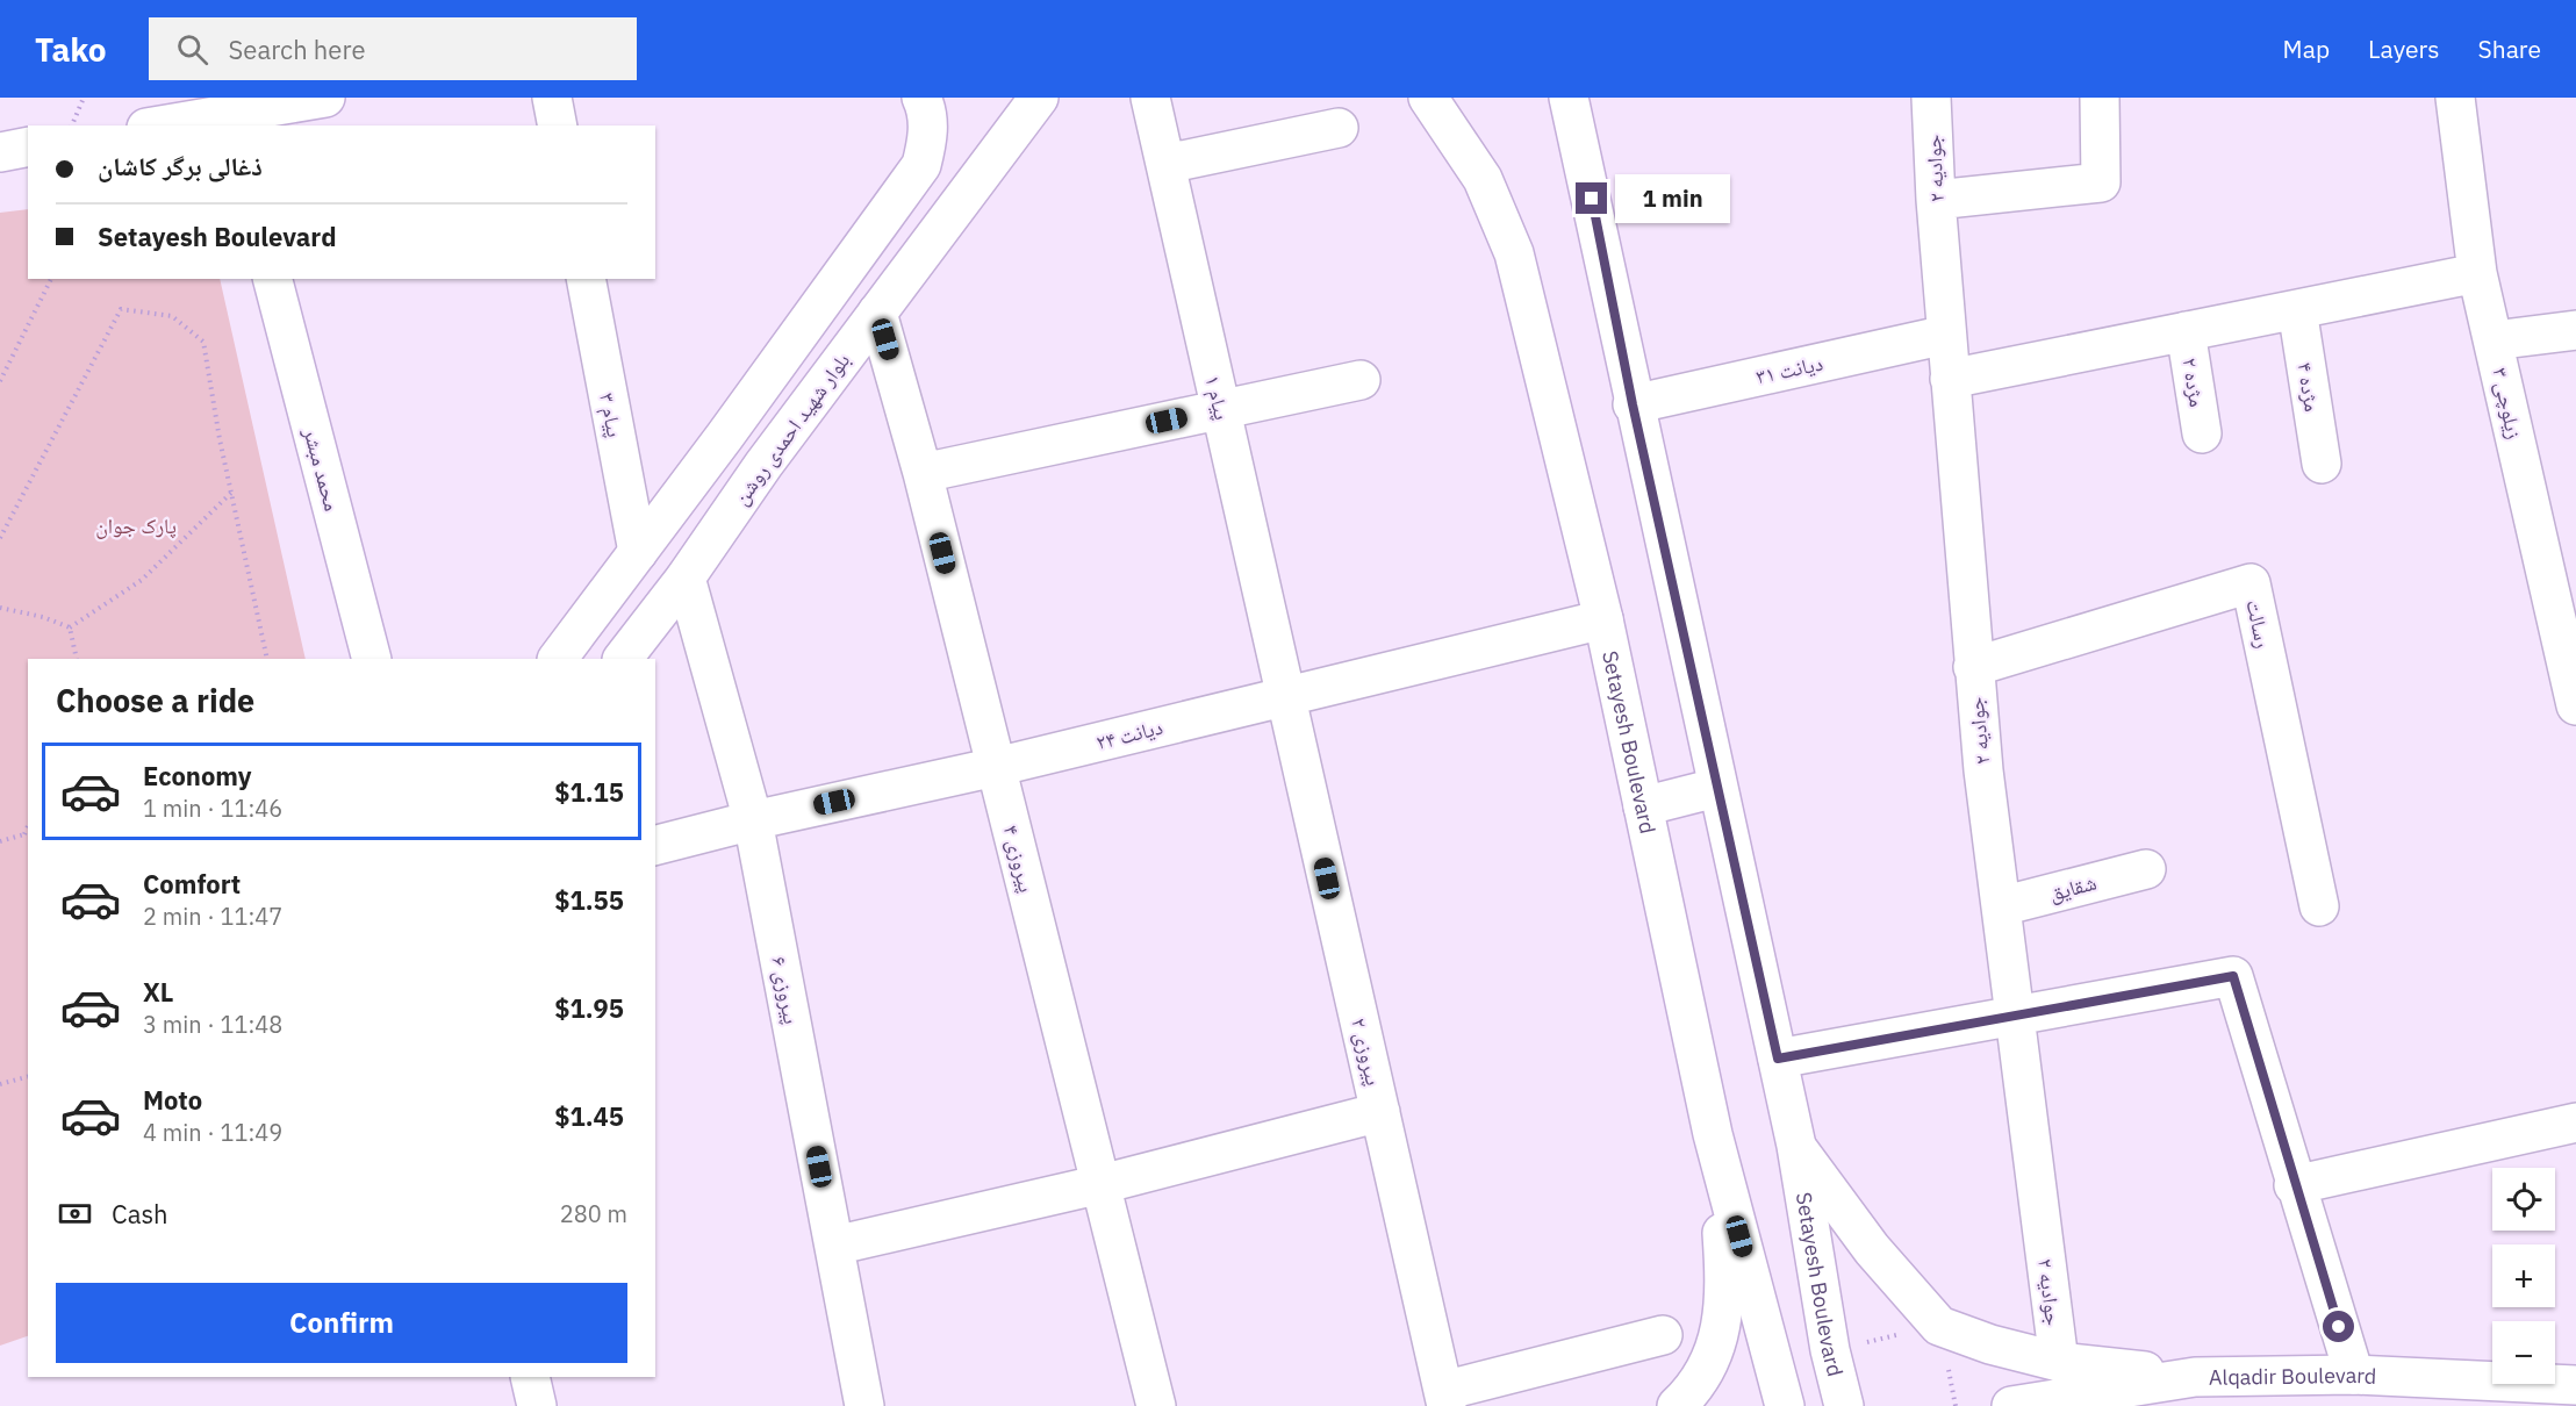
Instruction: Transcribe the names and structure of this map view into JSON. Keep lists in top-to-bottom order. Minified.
{"streets":{"street":["جوادیه ۲","دیانت ۳۱","مژده ۲","مژده ۴","پیام ۱","زیلوچی ۳","پیام ۳","بلوار شهید احمدی روشن","محمد مبشر","رسالت","دیانت ۲۴","Setayesh Boulevard","پیروزی ۴","شقایق","پیروزی ۶","پیروزی ۲","Alqadir Boulevard"]},"crossings":[["جوادیه ۲","دیانت ۳۱"],["جوادیه ۲","رسالت"],["جوادیه ۲","شقایق"],["دیانت ۳۱","Setayesh Boulevard"],["پیام ۱","دیانت ۲۴"],["پیام ۱","پیروزی ۲"],["بلوار شهید احمدی روشن","پیروزی ۴"],["بلوار شهید احمدی روشن","پیروزی ۶"],["دیانت ۲۴","Setayesh Boulevard"],["دیانت ۲۴","پیروزی ۴"],["دیانت ۲۴","پیروزی ۶"],["دیانت ۲۴","پیروزی ۲"]],"parks":["پارک جوان"],"page":{"header":"Tako","search":"Search here","nav":["Map","Layers","Share"],"banner":["ذغالی برگر کاشان","Setayesh Boulevard"],"bubble":"1 min","heading":"Choose a ride","list":[{"name":"Economy","note":"1 min · 11:46","value":"$1.15"},{"name":"Comfort","note":"2 min · 11:47","value":"$1.55"},{"name":"XL","note":"3 min · 11:48","value":"$1.95"},{"name":"Moto","note":"4 min · 11:49","value":"$1.45"}],"map_buttons":["+","−"],"pay":["Cash","280 m"],"buttons":"Confirm"}}
